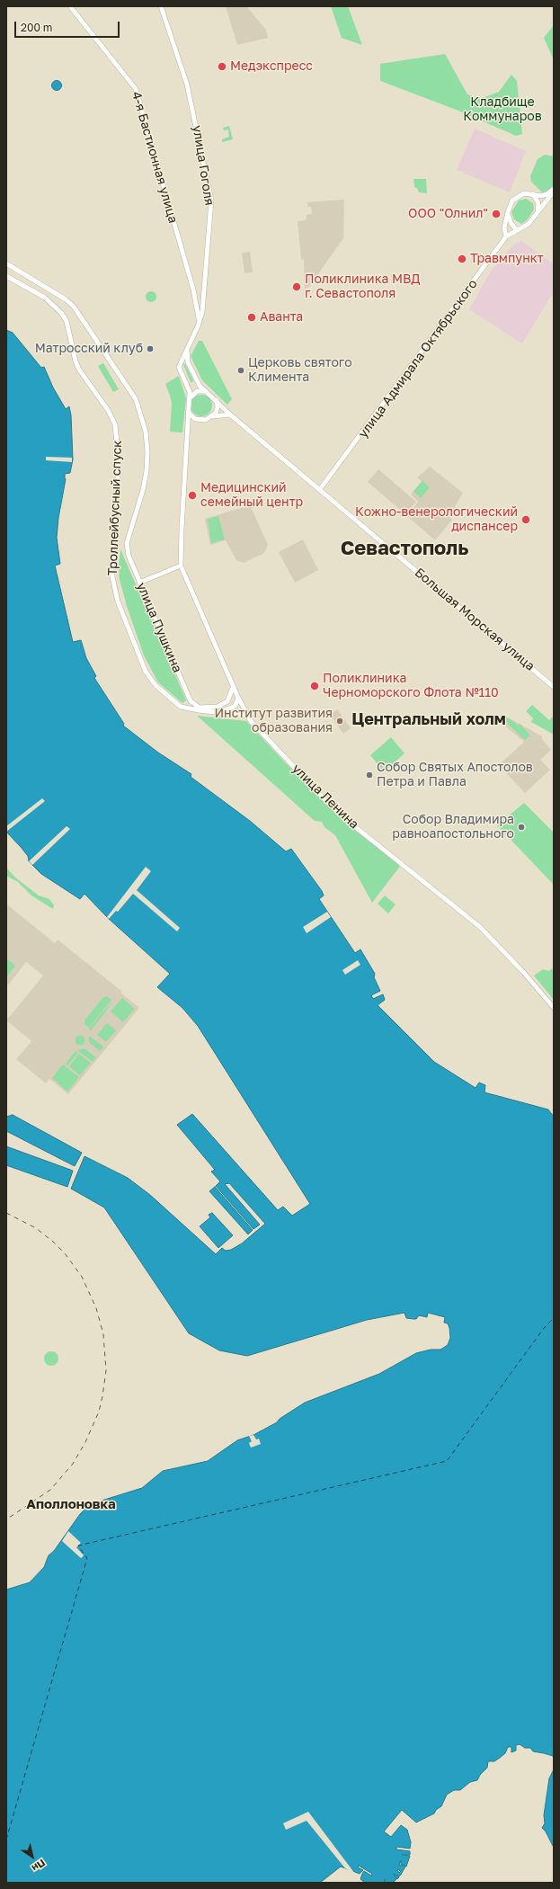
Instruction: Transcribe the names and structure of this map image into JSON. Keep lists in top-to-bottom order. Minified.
{"streets":{"main road":["4-я Бастионная улица","улица Гоголя","улица Адмирала Октябрьского","Троллейбусный спуск","Большая Морская улица","улица Пушкина","улица Ленина"]},"crossings":[["4-я Бастионная улица","улица Гоголя"],["улица Гоголя","Большая Морская улица"],["улица Гоголя","улица Ленина"],["улица Адмирала Октябрьского","Большая Морская улица"],["Троллейбусный спуск","улица Ленина"],["Большая Морская улица","улица Ленина"],["улица Пушкина","улица Ленина"]],"districts":["Севастополь","Центральный холм","Аполлоновка"],"parks":["Кладбище Коммунаров"],"places":["Медэкспресс","ООО \"Олнил\"","Травмпункт","Поликлиника МВД г. Севастополя","Аванта","Матросский клуб","Церковь святого Климента","Медицинский семейный центр","Кожно-венерологический диспансер","Поликлиника Черноморского Флота №110","Институт развития образования","Собор Святых Апостолов Петра и Павла","Собор Владимира равноапостольного"],"scale_bar":"200 m","north":"bottom right"}
